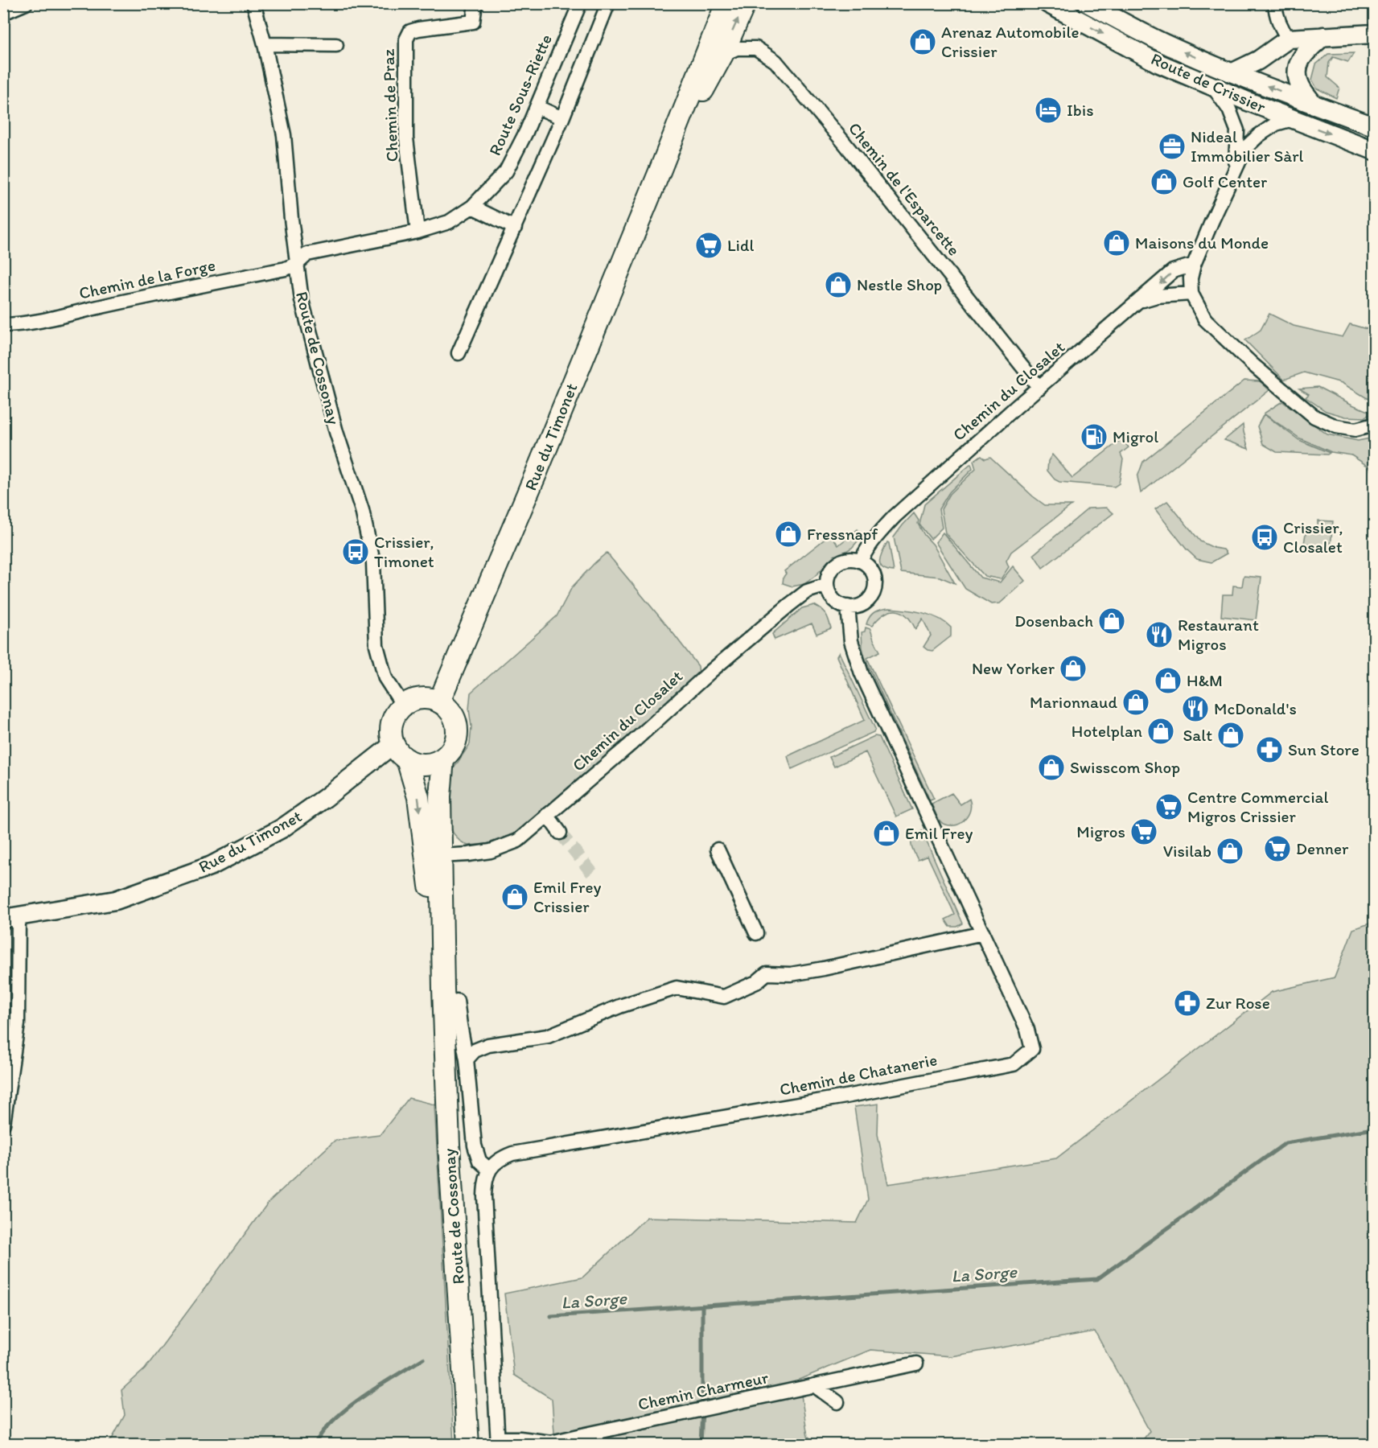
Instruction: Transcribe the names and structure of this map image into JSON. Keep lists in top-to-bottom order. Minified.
{"streets":{"main road":["Route de Crissier","Route de Cossonay","Rue du Timonet"],"street":["Route Sous-Riette","Chemin de Praz","Chemin de l'Esparcette","Chemin de la Forge","Chemin du Closalet","Chemin de Chatanerie","Chemin Charmeur"]},"crossings":[["Route Sous-Riette","Chemin de Praz"],["Route Sous-Riette","Chemin de la Forge"],["Route Sous-Riette","Route de Cossonay"],["Chemin de l'Esparcette","Chemin du Closalet"],["Chemin de l'Esparcette","Rue du Timonet"],["Chemin de la Forge","Route de Cossonay"],["Route de Cossonay","Chemin du Closalet"],["Route de Cossonay","Rue du Timonet"],["Chemin du Closalet","Chemin de Chatanerie"]],"water":["La Sorge"],"places":{"shop":["Arenaz Automobile Crissier","Golf Center","Maisons du Monde","Nestle Shop","Fressnapf","Dosenbach","New Yorker","H&M","Marionnaud","Hotelplan","Salt","Swisscom Shop","Emil Frey","Visilab","Emil Frey Crissier"],"hotel":["Ibis"],"office":["Nideal Immobilier Sàrl"],"supermarket":["Lidl","Centre Commercial Migros Crissier","Migros","Denner"],"fuel station":["Migrol"],"bus stop":["Crissier, Closalet","Crissier, Timonet"],"restaurant":["Restaurant Migros","McDonald's"],"pharmacy":["Sun Store","Zur Rose"]}}
